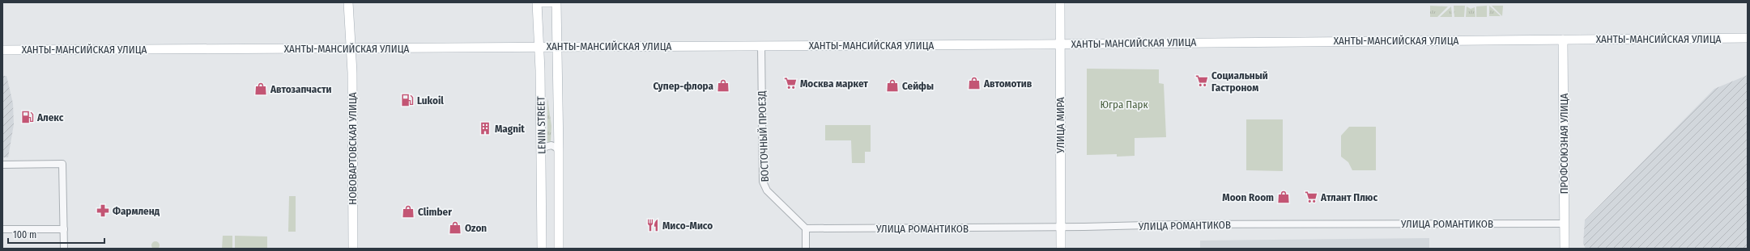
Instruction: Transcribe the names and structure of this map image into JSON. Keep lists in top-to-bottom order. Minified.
{"streets":{"main road":["ХАНТЫ-МАНСИЙСКАЯ УЛИЦА","LENIN STREET","УЛИЦА МИРА","ПРОФСОЮЗНАЯ УЛИЦА","НОВОВАРТОВСКАЯ УЛИЦА"],"street":["ВОСТОЧНЫЙ ПРОЕЗД","УЛИЦА РОМАНТИКОВ"]},"crossings":[["ХАНТЫ-МАНСИЙСКАЯ УЛИЦА","LENIN STREET"],["ХАНТЫ-МАНСИЙСКАЯ УЛИЦА","УЛИЦА МИРА"],["ХАНТЫ-МАНСИЙСКАЯ УЛИЦА","ВОСТОЧНЫЙ ПРОЕЗД"],["ХАНТЫ-МАНСИЙСКАЯ УЛИЦА","ПРОФСОЮЗНАЯ УЛИЦА"],["ХАНТЫ-МАНСИЙСКАЯ УЛИЦА","НОВОВАРТОВСКАЯ УЛИЦА"],["УЛИЦА МИРА","УЛИЦА РОМАНТИКОВ"],["ВОСТОЧНЫЙ ПРОЕЗД","УЛИЦА РОМАНТИКОВ"],["ПРОФСОЮЗНАЯ УЛИЦА","УЛИЦА РОМАНТИКОВ"]],"parks":["Югра Парк"],"places":{"supermarket":["Социальный Гастроном","Москва маркет","Атлант Плюс"],"shop":["Автомотив","Супер-флора","Сейфы","Автозапчасти","Moon Room","Climber","Ozon"],"fuel station":["Lukoil","Алекс"],"building":["Magnit"],"pharmacy":["Фармленд"],"restaurant":["Мисо-Мисо"]},"scale_bar":"100 m"}
